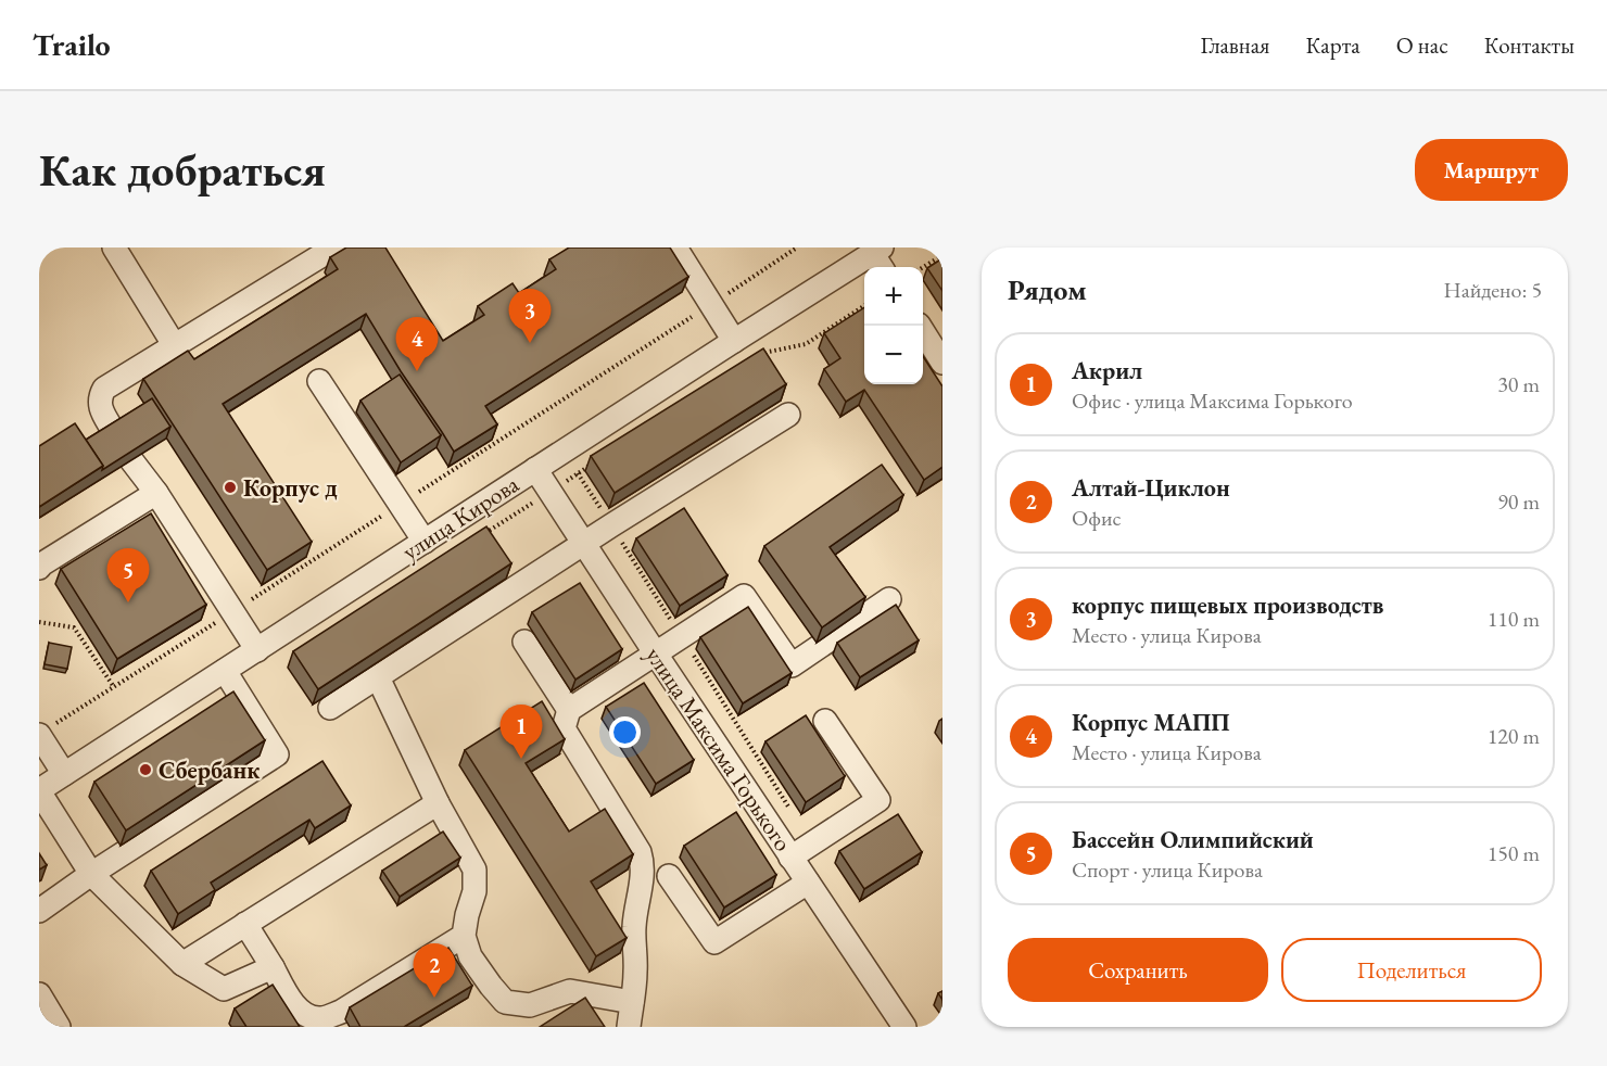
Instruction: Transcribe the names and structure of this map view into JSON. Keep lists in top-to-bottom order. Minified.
{"streets":{"street":["улица Кирова","улица Максима Горького"]},"crossings":[["улица Кирова","улица Максима Горького"]],"places":["Корпус д","Сбербанк"],"page":{"header":"Trailo","nav":["Главная","Карта","О нас","Контакты"],"buttons":["Маршрут",["Сохранить","Поделиться"]],"title":"Как добраться","heading":["Рядом","Найдено: 5"],"map_buttons":["+","−"],"pins":["3","4","5","1","2"],"list":[{"mark":"1","name":"Акрил","note":"Офис · улица Максима Горького","value":"30 m"},{"mark":"2","name":"Алтай-Циклон","note":"Офис","value":"90 m"},{"mark":"3","name":"корпус пищевых производств","note":"Место · улица Кирова","value":"110 m"},{"mark":"4","name":"Корпус МАПП","note":"Место · улица Кирова","value":"120 m"},{"mark":"5","name":"Бассейн Олимпийский","note":"Спорт · улица Кирова","value":"150 m"}]}}
